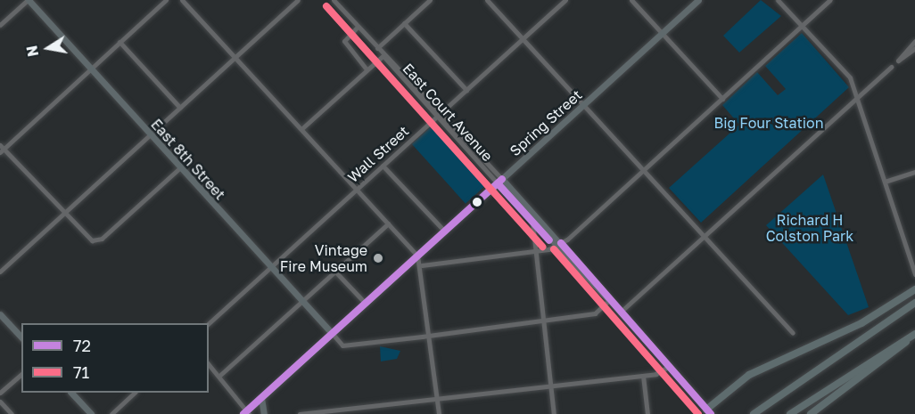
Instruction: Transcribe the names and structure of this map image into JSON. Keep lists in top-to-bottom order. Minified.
{"streets":{"main road":["Spring Street","East 8th Street"],"street":["East Court Avenue","Wall Street"]},"crossings":[["East Court Avenue","Spring Street"],["East Court Avenue","Wall Street"],["Spring Street","East 8th Street"],["Wall Street","East 8th Street"]],"parks":["Big Four Station","Richard H Colston Park"],"places":["Vintage Fire Museum"],"lines":["transit line 71","transit line 72"],"legend":["72","71"],"north":"left"}
